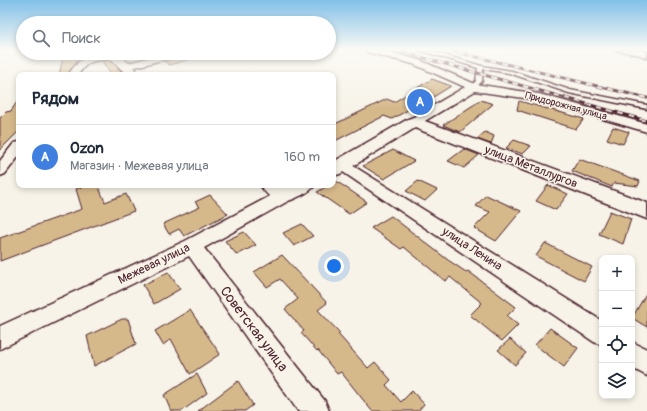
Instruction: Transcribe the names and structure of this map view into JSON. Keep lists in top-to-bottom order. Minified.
{"streets":{"street":["Придорожная улица","улица Металлургов","улица Ленина","Межевая улица","Советская улица"]},"crossings":[["Межевая улица","Советская улица"]],"page":{"search":"Поиск","heading":"Рядом","pins":"A","list":[{"mark":"A","name":"Ozon","note":"Магазин · Межевая улица","value":"160 m"}],"map_buttons":["+","−"]}}
